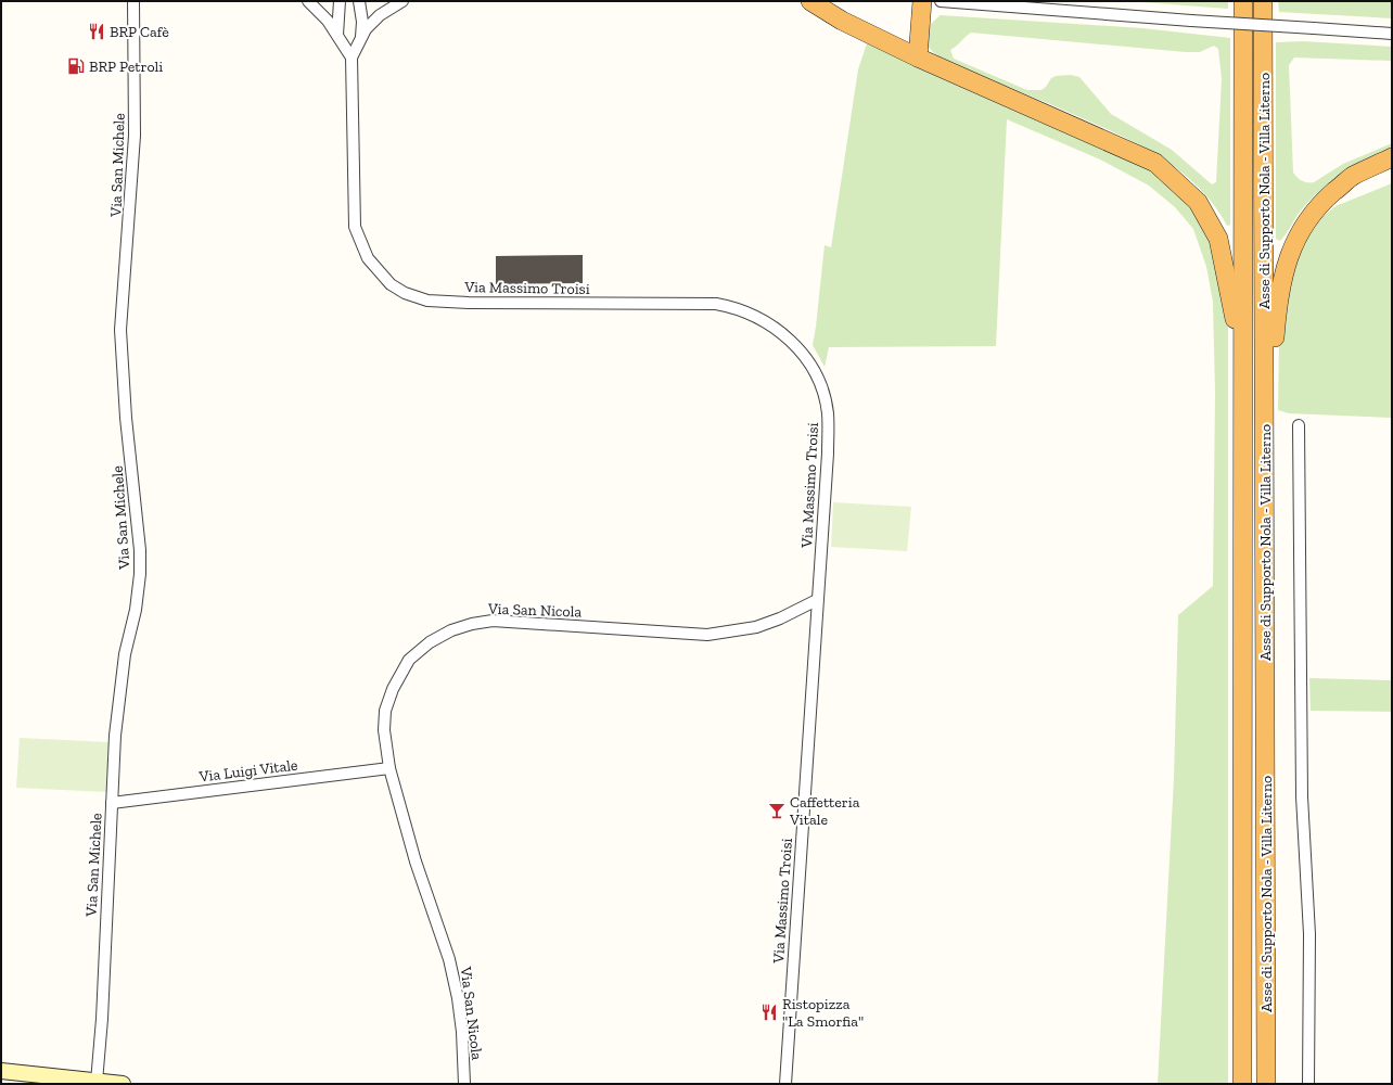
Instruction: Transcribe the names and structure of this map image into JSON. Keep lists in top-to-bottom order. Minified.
{"streets":{"highway":["Asse di Supporto Nola - Villa Literno"],"street":["Via San Michele","Via Massimo Troisi","Via San Nicola","Via Luigi Vitale"]},"crossings":[["Via San Michele","Via Luigi Vitale"],["Via Massimo Troisi","Via San Nicola"],["Via San Nicola","Via Luigi Vitale"]],"places":{"restaurant":["BRP Cafè","Ristopizza \"La Smorfia\""],"fuel station":["BRP Petroli"],"bar":["Caffetteria Vitale"]}}
